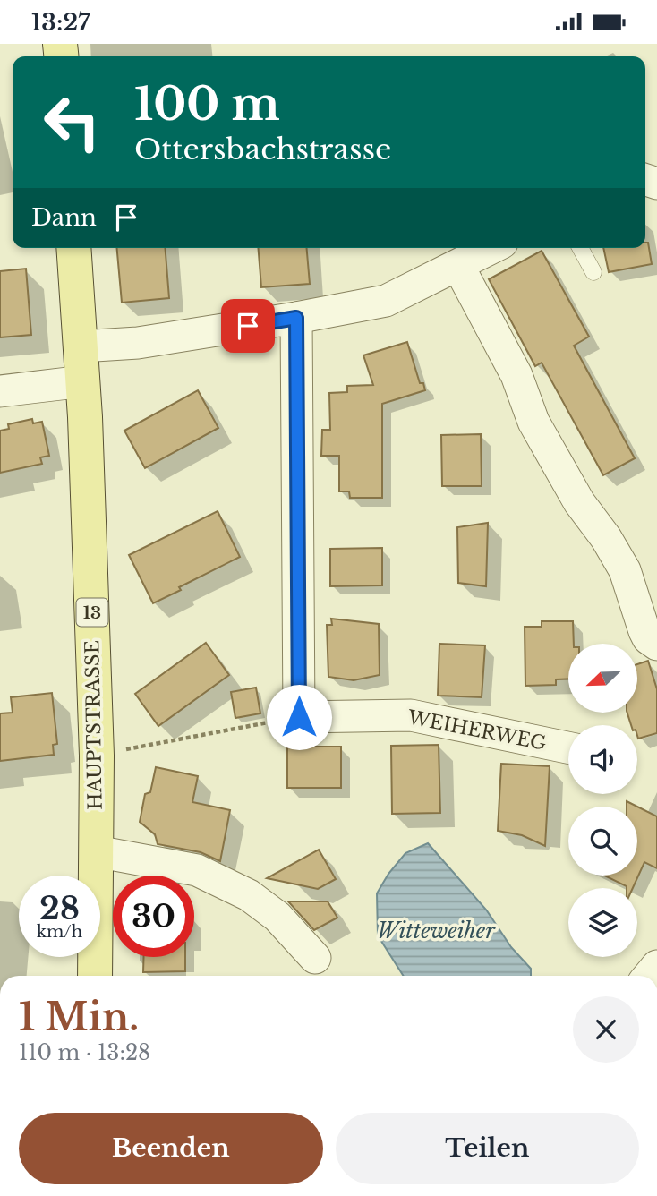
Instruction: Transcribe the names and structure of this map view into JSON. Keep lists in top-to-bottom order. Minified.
{"streets":{"main road":["13","HAUPTSTRASSE"],"street":["WEIHERWEG"]},"water":["Witteweiher"],"north":"bottom left","page":{"status":"13:27","turn":["100 m","Ottersbachstrasse"],"then":"Dann","speed":"28 km/h","limit":"30","heading":["1 Min.","110 m · 13:28"],"buttons":["Beenden","Teilen"]}}
